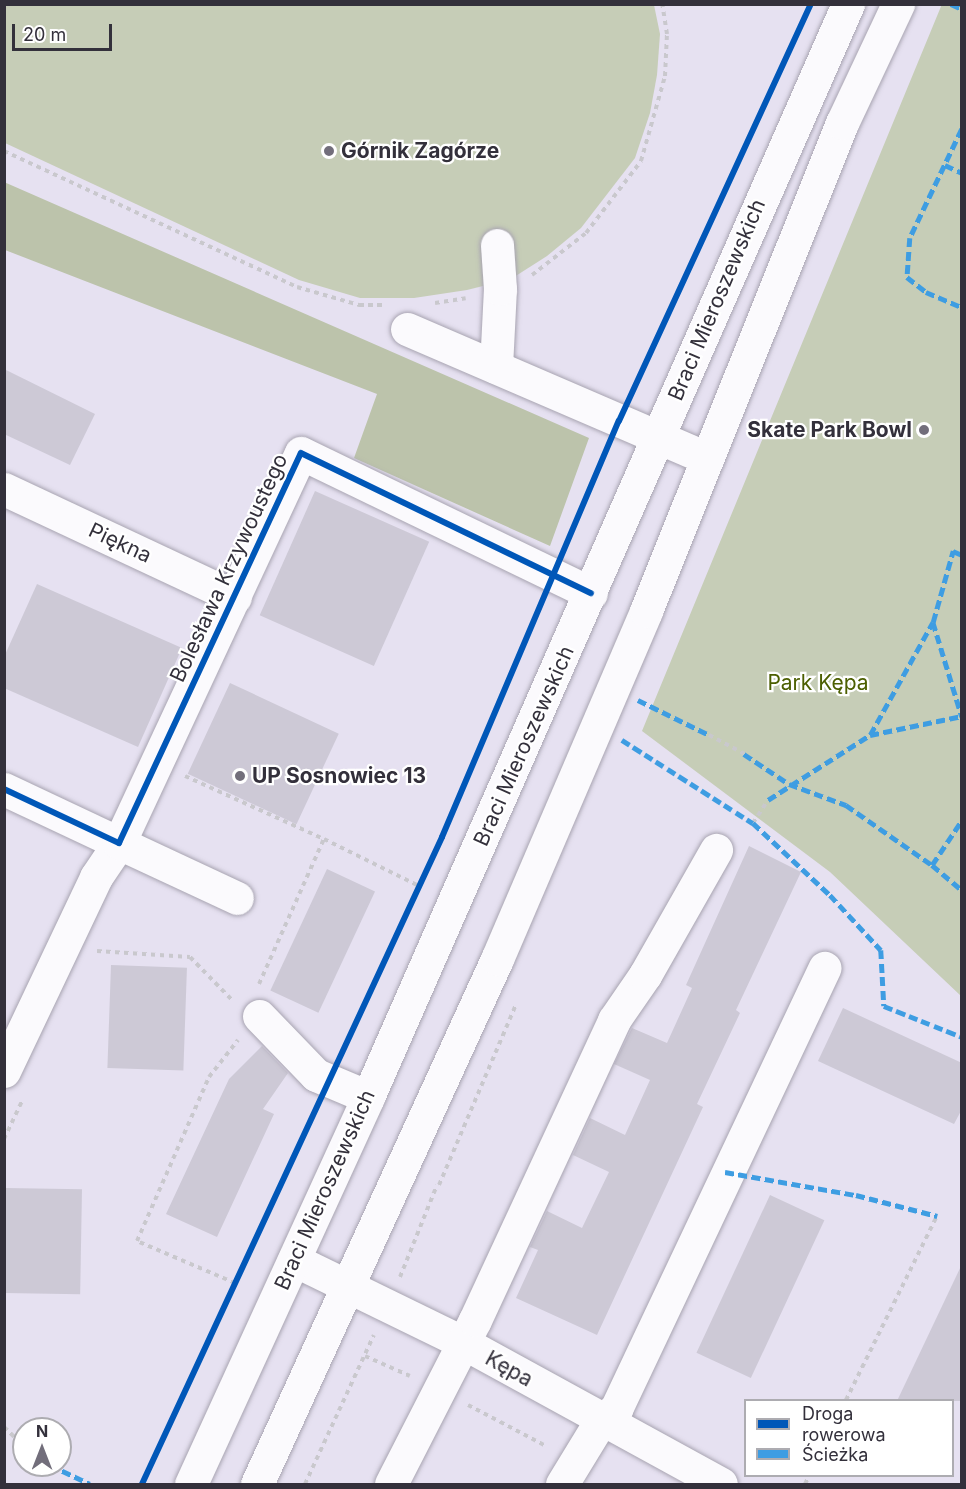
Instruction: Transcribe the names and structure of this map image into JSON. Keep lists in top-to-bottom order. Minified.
{"streets":{"main road":["Braci Mieroszewskich","Piękna","Bolesława Krzywoustego","Kępa"]},"crossings":[["Braci Mieroszewskich","Bolesława Krzywoustego"],["Braci Mieroszewskich","Kępa"],["Piękna","Bolesława Krzywoustego"]],"parks":["Park Kępa"],"places":["Górnik Zagórze","Skate Park Bowl","UP Sosnowiec 13"],"legend":["Droga rowerowa","Ścieżka"],"scale_bar":"20 m","north":"top"}
